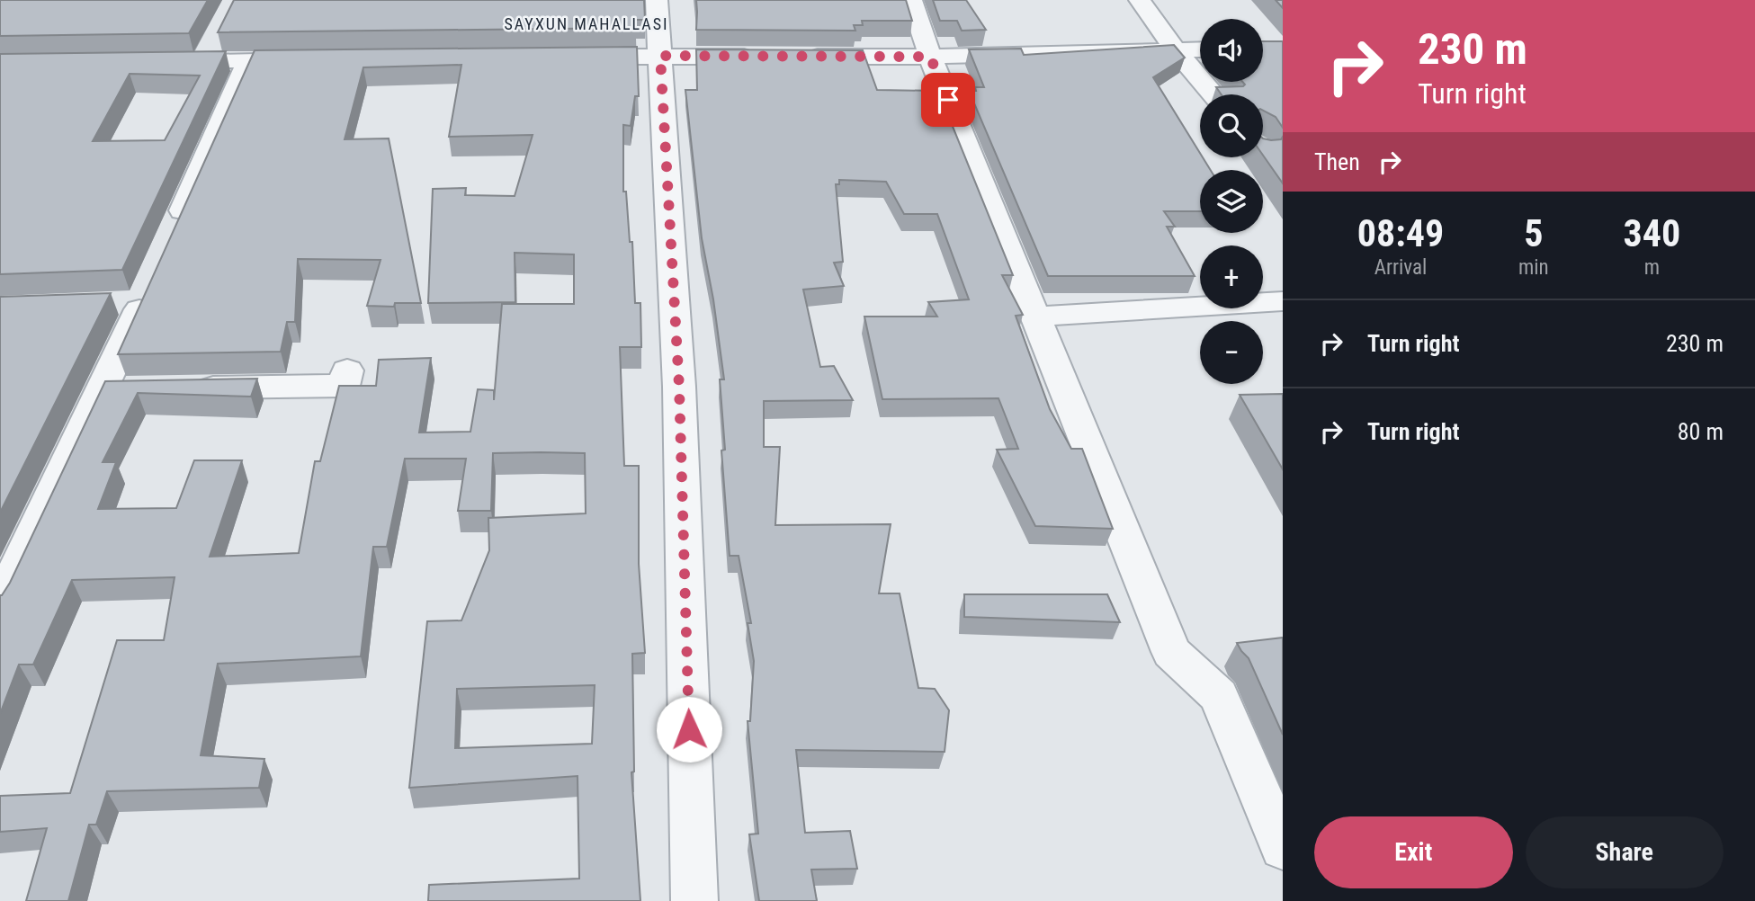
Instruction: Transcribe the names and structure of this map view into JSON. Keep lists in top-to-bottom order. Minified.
{"districts":["SAYXUN MAHALLASI"],"page":{"turn":["230 m","Turn right"],"map_buttons":["+","−"],"then":"Then","eta":["08:49","Arrival","5","min","340","m"],"list":[{"name":"Turn right","value":"230 m"},{"name":"Turn right","value":"80 m"}],"buttons":["Exit","Share"]}}
